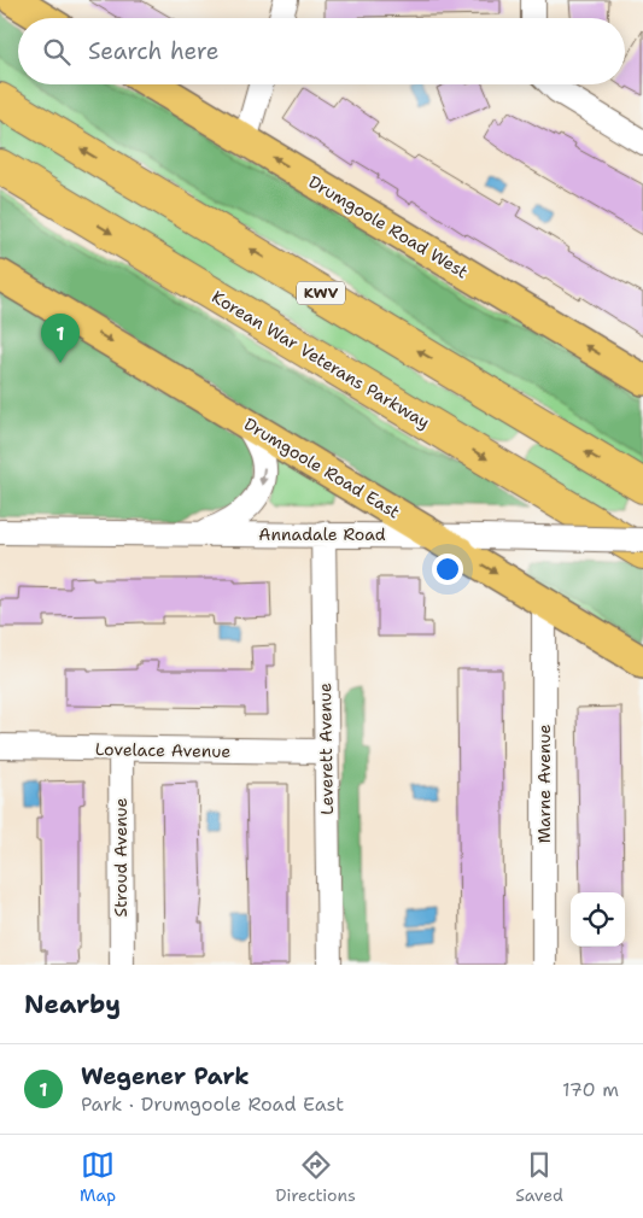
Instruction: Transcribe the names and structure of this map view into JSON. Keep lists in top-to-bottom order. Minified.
{"streets":{"highway":["KWV","Korean War Veterans Parkway"],"main road":["Drumgoole Road West","Drumgoole Road East"],"street":["Annadale Road","Leverett Avenue","Lovelace Avenue","Marne Avenue","Stroud Avenue"]},"crossings":[["Drumgoole Road East","Annadale Road"],["Drumgoole Road East","Marne Avenue"],["Annadale Road","Leverett Avenue"],["Leverett Avenue","Lovelace Avenue"],["Lovelace Avenue","Stroud Avenue"]],"one_way":["Drumgoole Road West","Drumgoole Road East"],"page":{"search":"Search here","pins":"1","heading":"Nearby","list":[{"mark":"1","name":"Wegener Park","note":"Park · Drumgoole Road East","value":"170 m"}],"nav":["Map","Directions","Saved"]}}
